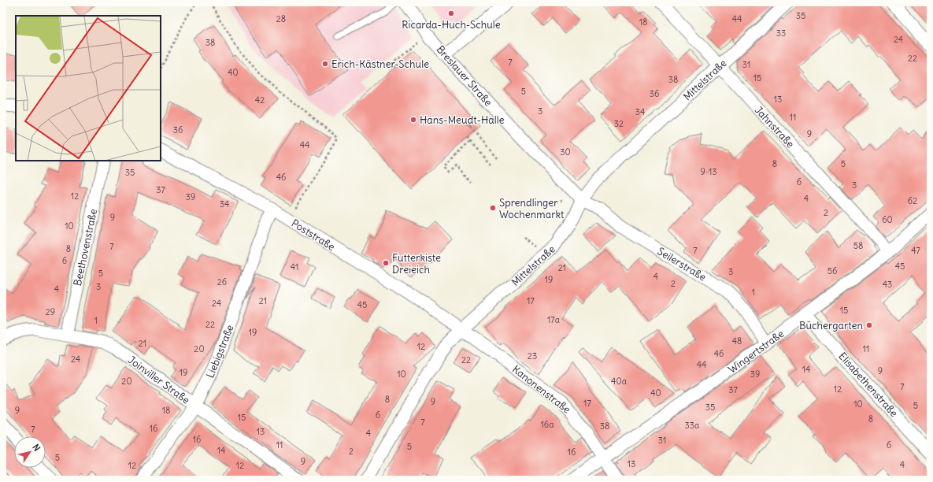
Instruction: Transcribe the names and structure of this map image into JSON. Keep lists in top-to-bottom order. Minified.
{"streets":{"street":["Breslauer Straße","Mittelstraße","Jahnstraße","Poststraße","Beethovenstraße","Seilerstraße","Liebigstraße","Wingertstraße","Joinviller Straße","Elisabethenstraße","Kanonenstraße"]},"crossings":[["Breslauer Straße","Mittelstraße"],["Breslauer Straße","Seilerstraße"],["Mittelstraße","Jahnstraße"],["Mittelstraße","Poststraße"],["Mittelstraße","Seilerstraße"],["Mittelstraße","Kanonenstraße"],["Jahnstraße","Wingertstraße"],["Poststraße","Liebigstraße"],["Poststraße","Kanonenstraße"],["Beethovenstraße","Joinviller Straße"],["Seilerstraße","Wingertstraße"],["Liebigstraße","Joinviller Straße"],["Wingertstraße","Elisabethenstraße"],["Wingertstraße","Kanonenstraße"]],"places":["Ricarda-Huch-Schule","Erich-Kästner-Schule","Hans-Meudt-Halle","Sprendlinger Wochenmarkt","Futterkiste Dreieich","Büchergarten"],"house_numbers":["35","28","44","18","33","24","38","22","7","31","40","15","38","5","36","13","42","3","34","11","32","36","9","44","30","8","5","9-13","35","46","6","3","37","12","39","4","62","34","2","9","60","10","58","7","8","7","47","6","45","41","21","56","3","5","4","19","26","2","43","3","4","1","21","17","24","45","15","29","17a","1","22","19","48","21","12","20","11","46","23","24","22","44","14","9","19","10","39","20","40a","7","12","37","40","8","9","17","10","5","35","9","18","6","15","8","7","16a","33a","38","16","7","13","4","16","31","11","6","5","14","2","16","5","9","13","4","12","12"],"north":"top right"}
